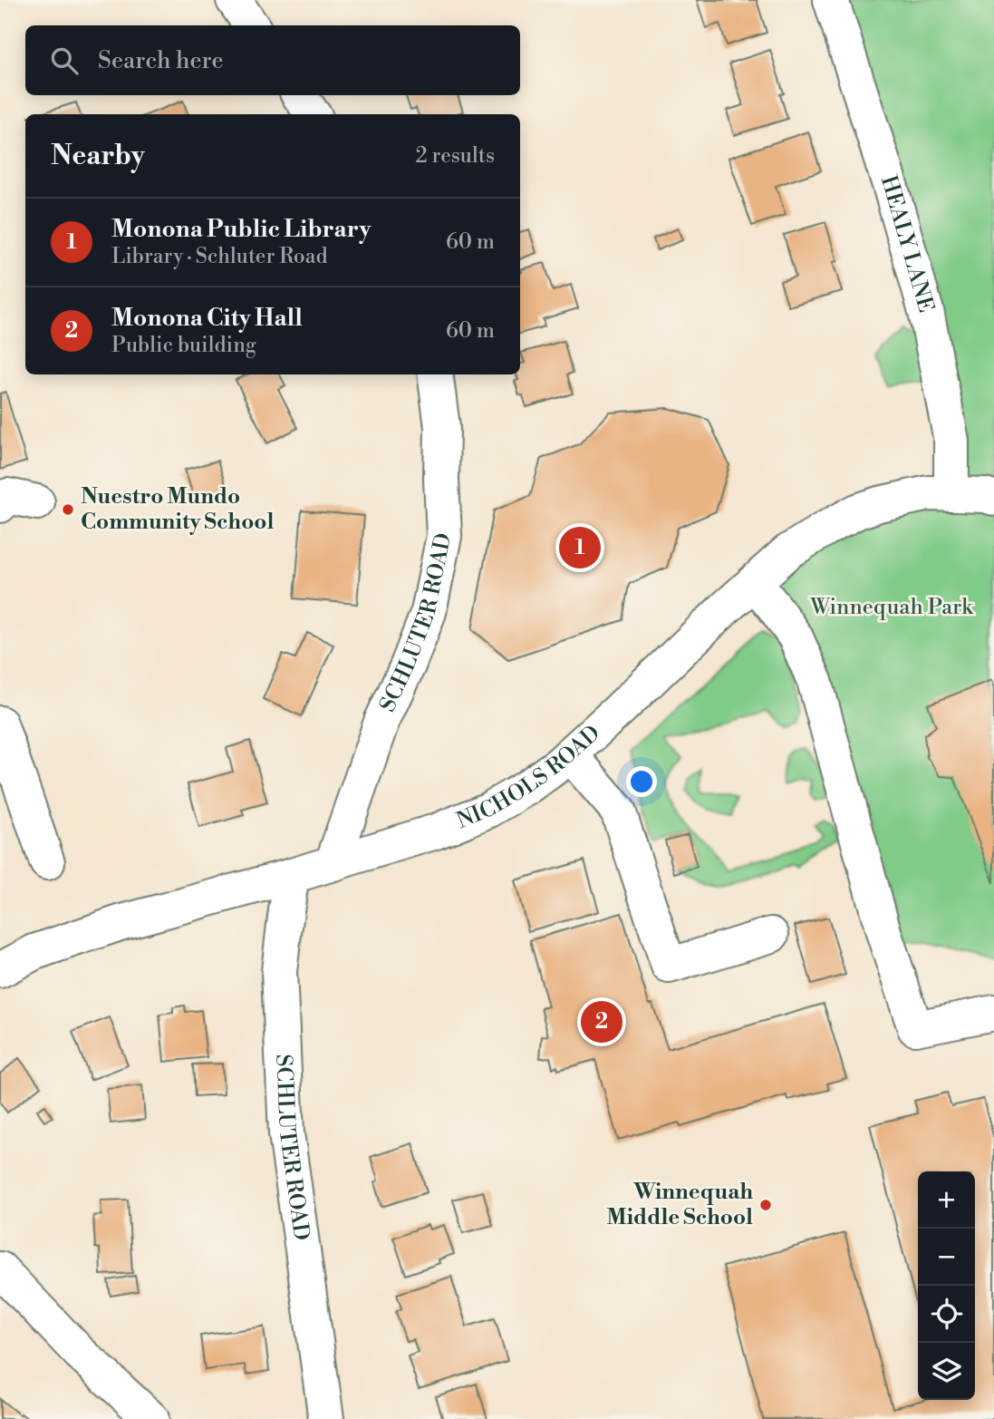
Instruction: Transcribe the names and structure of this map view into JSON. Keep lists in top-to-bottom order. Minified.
{"streets":{"street":["HEALY LANE","SCHLUTER ROAD","NICHOLS ROAD"]},"crossings":[["HEALY LANE","NICHOLS ROAD"],["SCHLUTER ROAD","NICHOLS ROAD"]],"parks":["Winnequah Park"],"places":["Nuestro Mundo Community School","Winnequah Middle School"],"page":{"search":"Search here","heading":["Nearby","2 results"],"list":[{"mark":"1","name":"Monona Public Library","note":"Library · Schluter Road","value":"60 m"},{"mark":"2","name":"Monona City Hall","note":"Public building","value":"60 m"}],"pins":["1","2"],"map_buttons":["+","−"]}}
